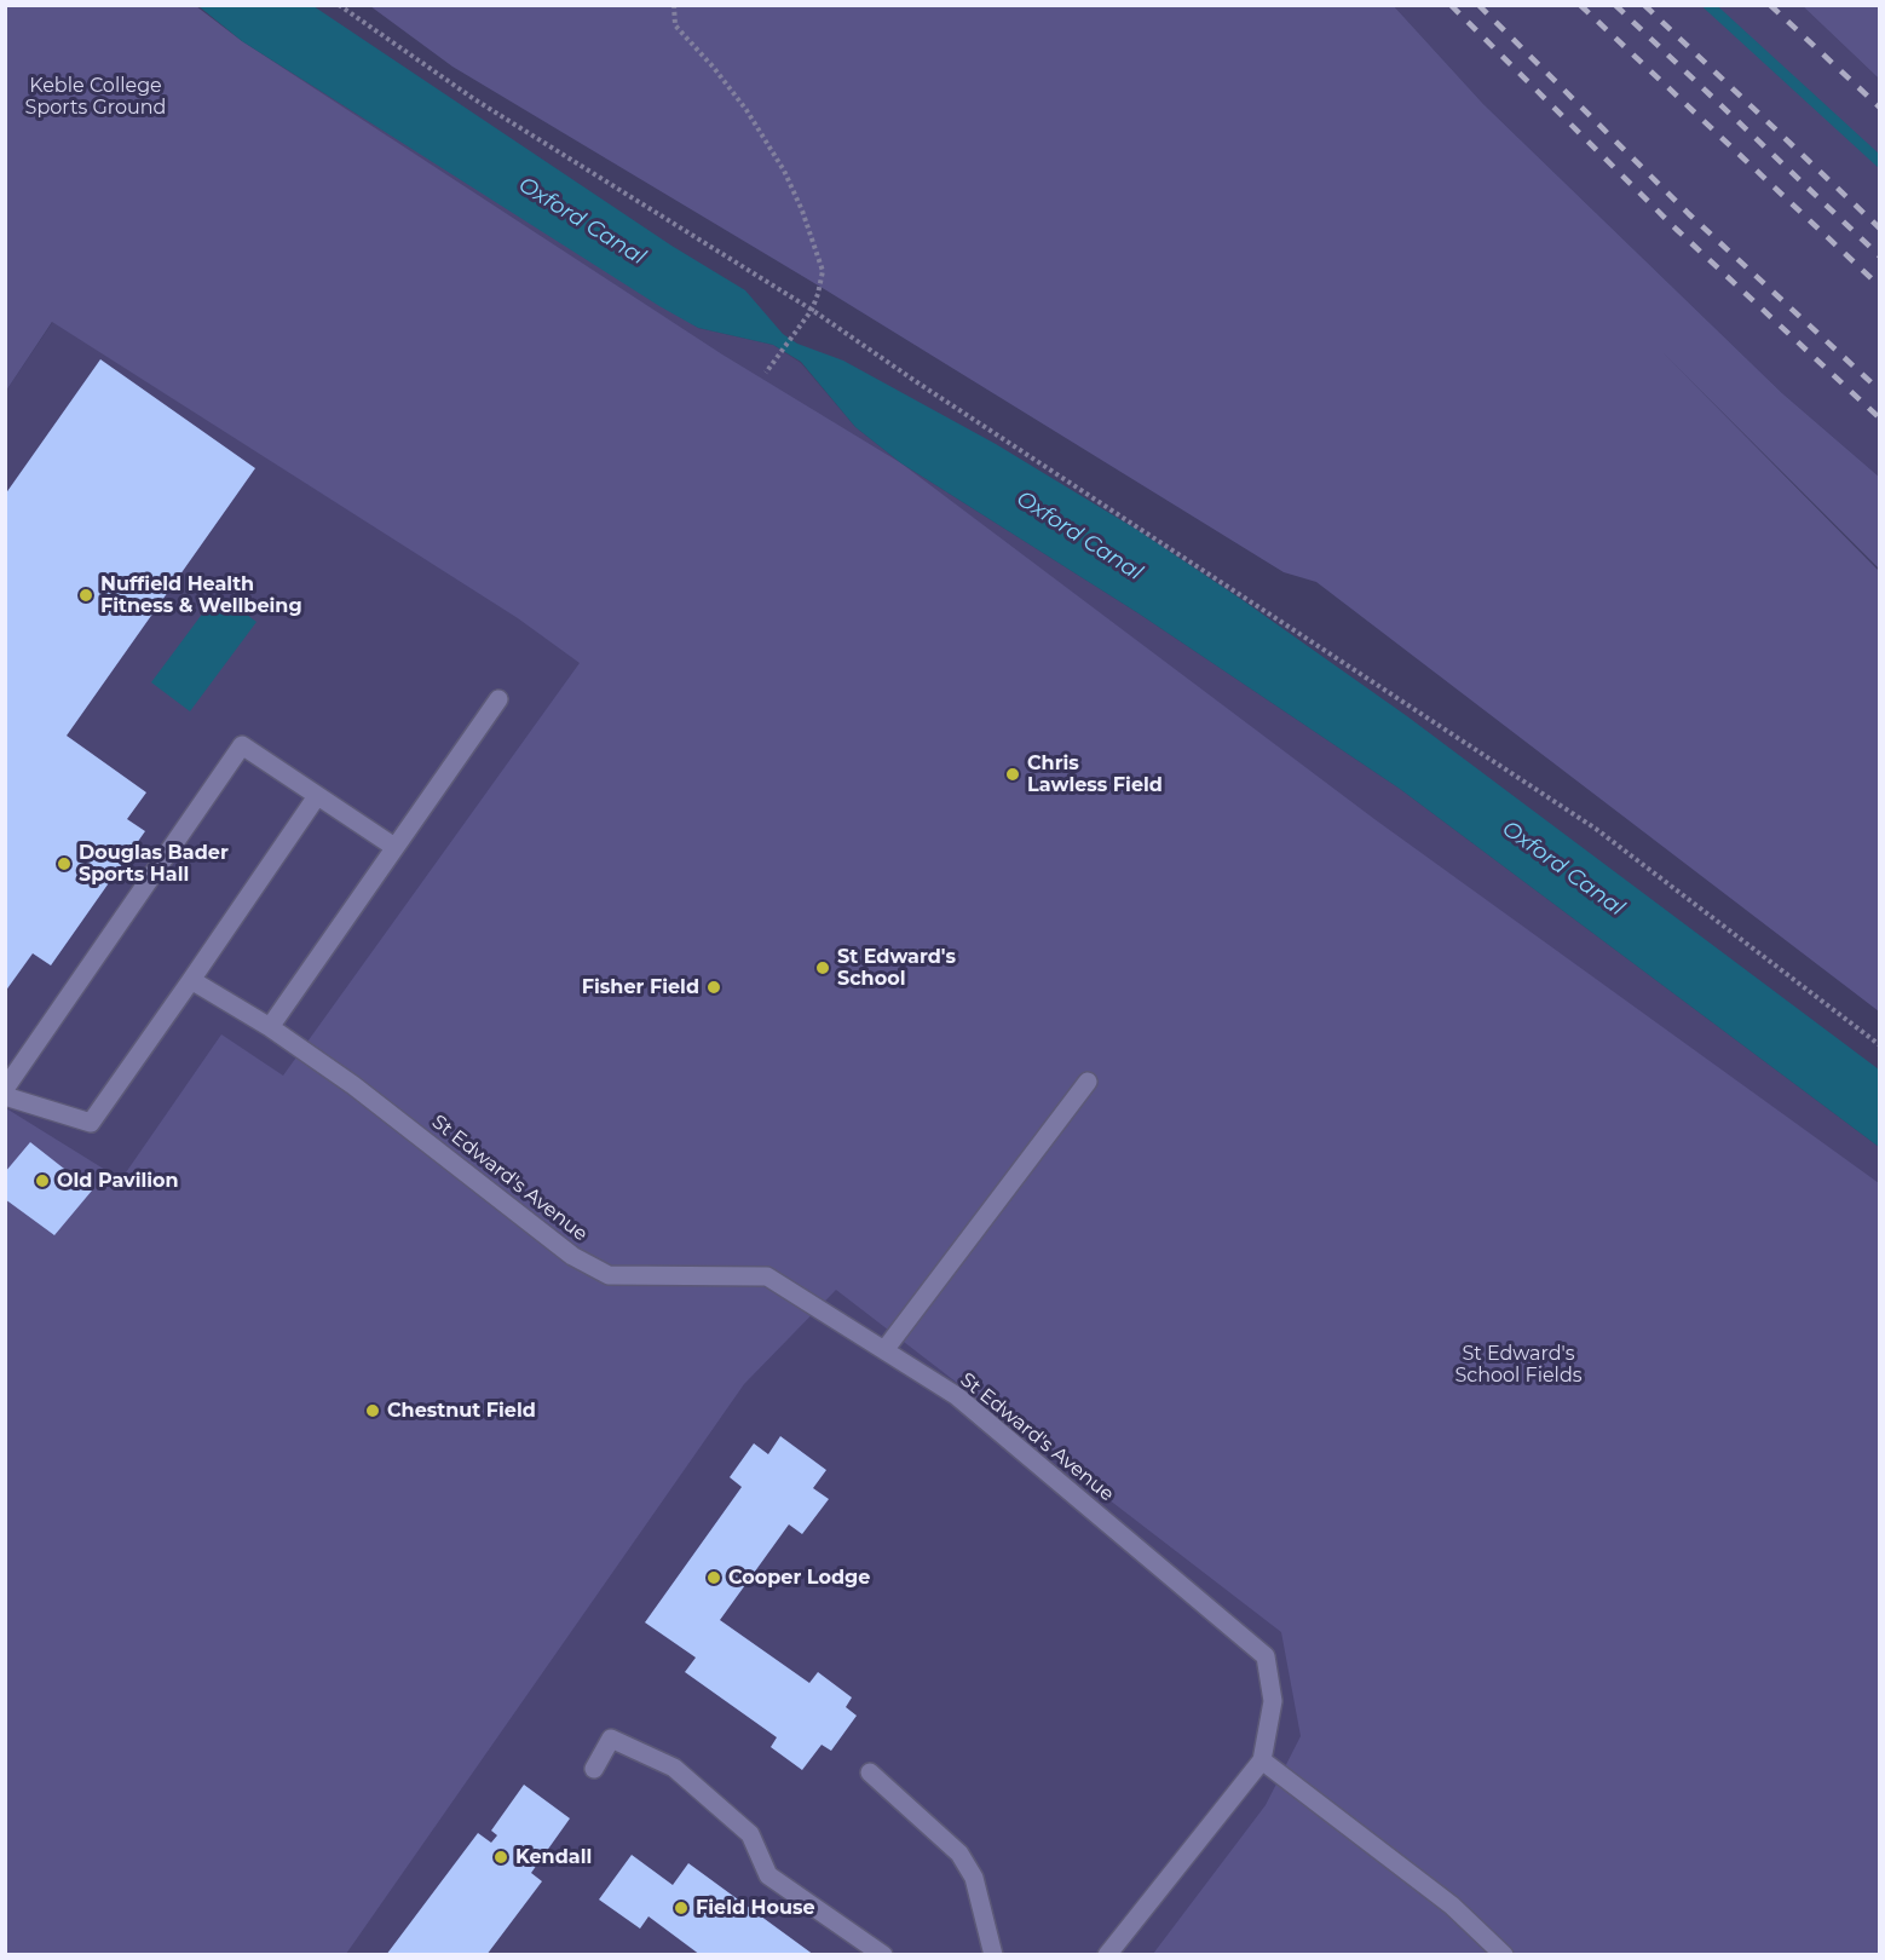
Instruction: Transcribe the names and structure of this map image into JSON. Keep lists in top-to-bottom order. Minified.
{"streets":{"lane":["St Edward's Avenue"]},"water":["Oxford Canal"],"parks":["Keble College Sports Ground","St Edward's School Fields"],"places":["Nuffield Health Fitness & Wellbeing","Chris Lawless Field","Douglas Bader Sports Hall","St Edward's School","Fisher Field","Old Pavilion","Chestnut Field","Cooper Lodge","Kendall","Field House"]}
